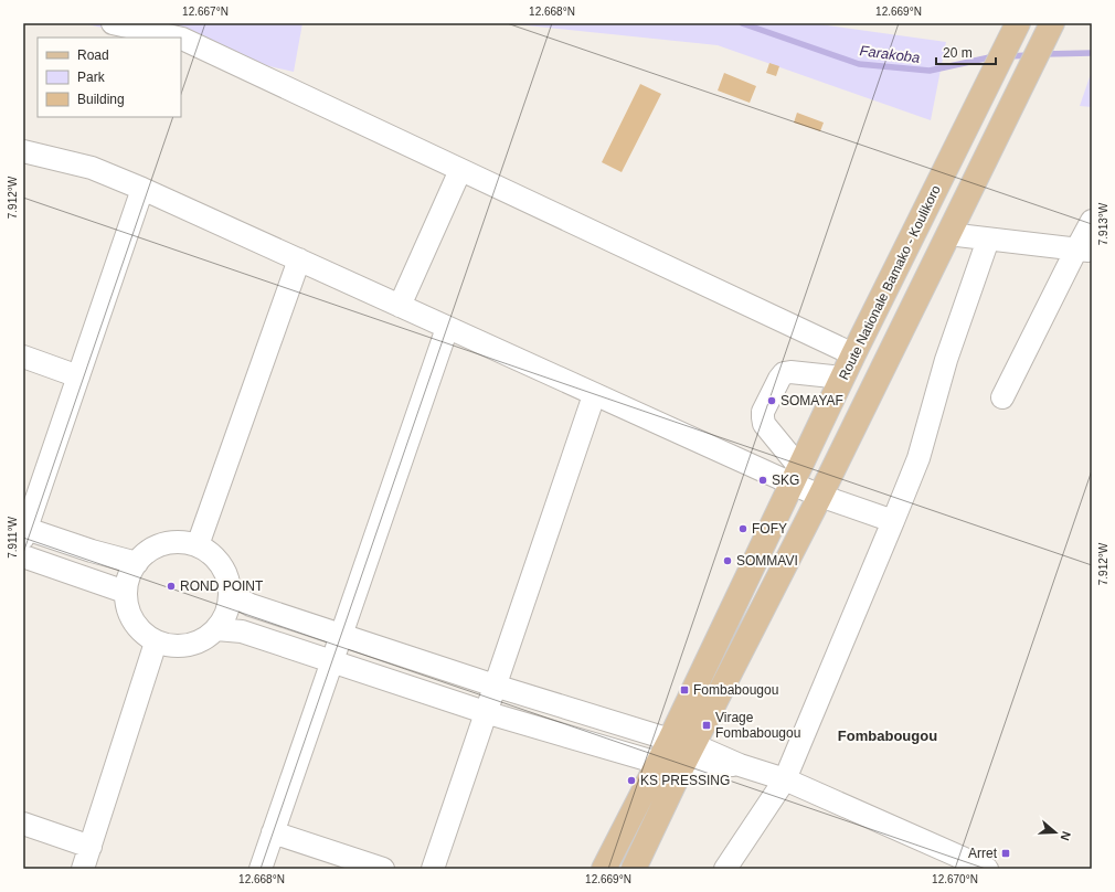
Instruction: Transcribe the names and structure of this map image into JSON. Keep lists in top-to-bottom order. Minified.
{"streets":{"main road":["Route Nationale Bamako - Koulikoro"]},"districts":["Fombabougou"],"water":["Farakoba"],"places":{"other":["SOMAYAF","SKG","FOFY","SOMMAVI","ROND POINT","KS PRESSING"],"transit":["Fombabougou","Virage Fombabougou","Arret"]},"legend":["Road","Park","Building"],"scale_bar":"20 m","north":"right","coordinates":["12.667°N","12.668°N","12.669°N","7.912°W","7.913°W","7.911°W","12.670°N"]}
